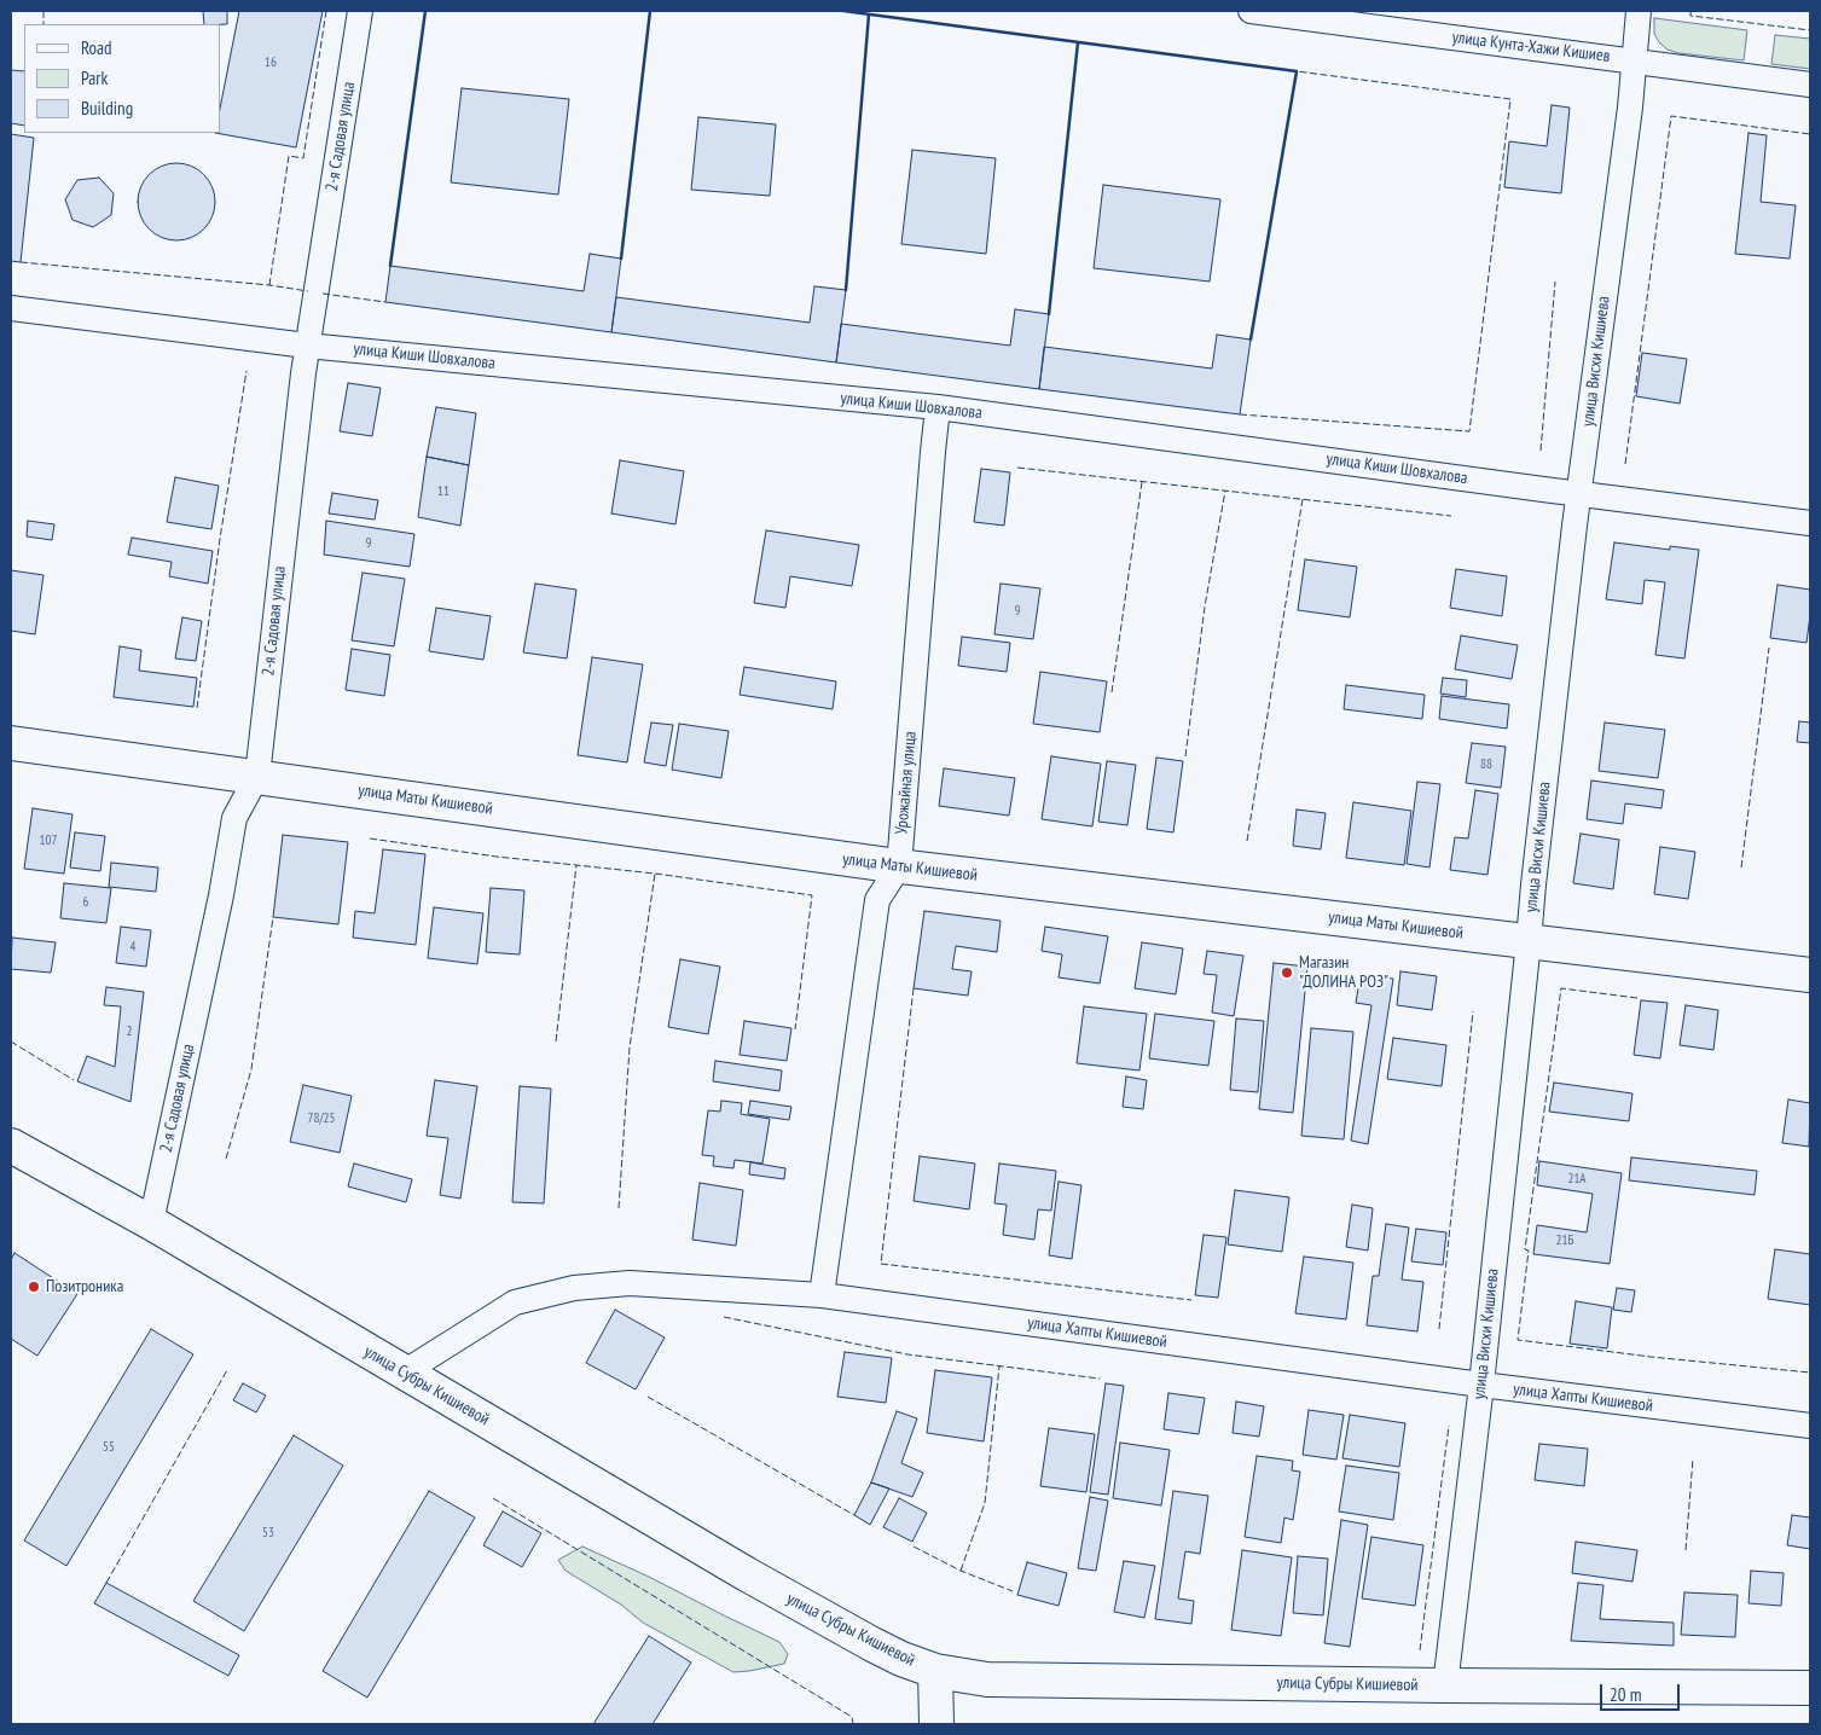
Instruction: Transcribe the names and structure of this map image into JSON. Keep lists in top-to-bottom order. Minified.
{"streets":{"street":["улица Кунта-Хажи Кишиев","2-я Садовая улица","улица Киши Шовхалова","улица Висхи Кишиева","Урожайная улица","улица Маты Кишиевой","улица Хапты Кишиевой","улица Субры Кишиевой"]},"crossings":[["улица Кунта-Хажи Кишиев","улица Висхи Кишиева"],["2-я Садовая улица","улица Киши Шовхалова"],["2-я Садовая улица","улица Маты Кишиевой"],["2-я Садовая улица","улица Субры Кишиевой"],["улица Киши Шовхалова","улица Висхи Кишиева"],["улица Киши Шовхалова","Урожайная улица"],["улица Висхи Кишиева","улица Маты Кишиевой"],["улица Висхи Кишиева","улица Хапты Кишиевой"],["улица Висхи Кишиева","улица Субры Кишиевой"],["Урожайная улица","улица Маты Кишиевой"],["Урожайная улица","улица Хапты Кишиевой"],["улица Хапты Кишиевой","улица Субры Кишиевой"]],"places":["Магазин \"ДОЛИНА РОЗ\"","Позитроника"],"house_numbers":["16","11","9","9","88","107","6","4","2","78/25","21А","21Б","55","53"],"legend":["Road","Park","Building"],"scale_bar":"20 m"}
